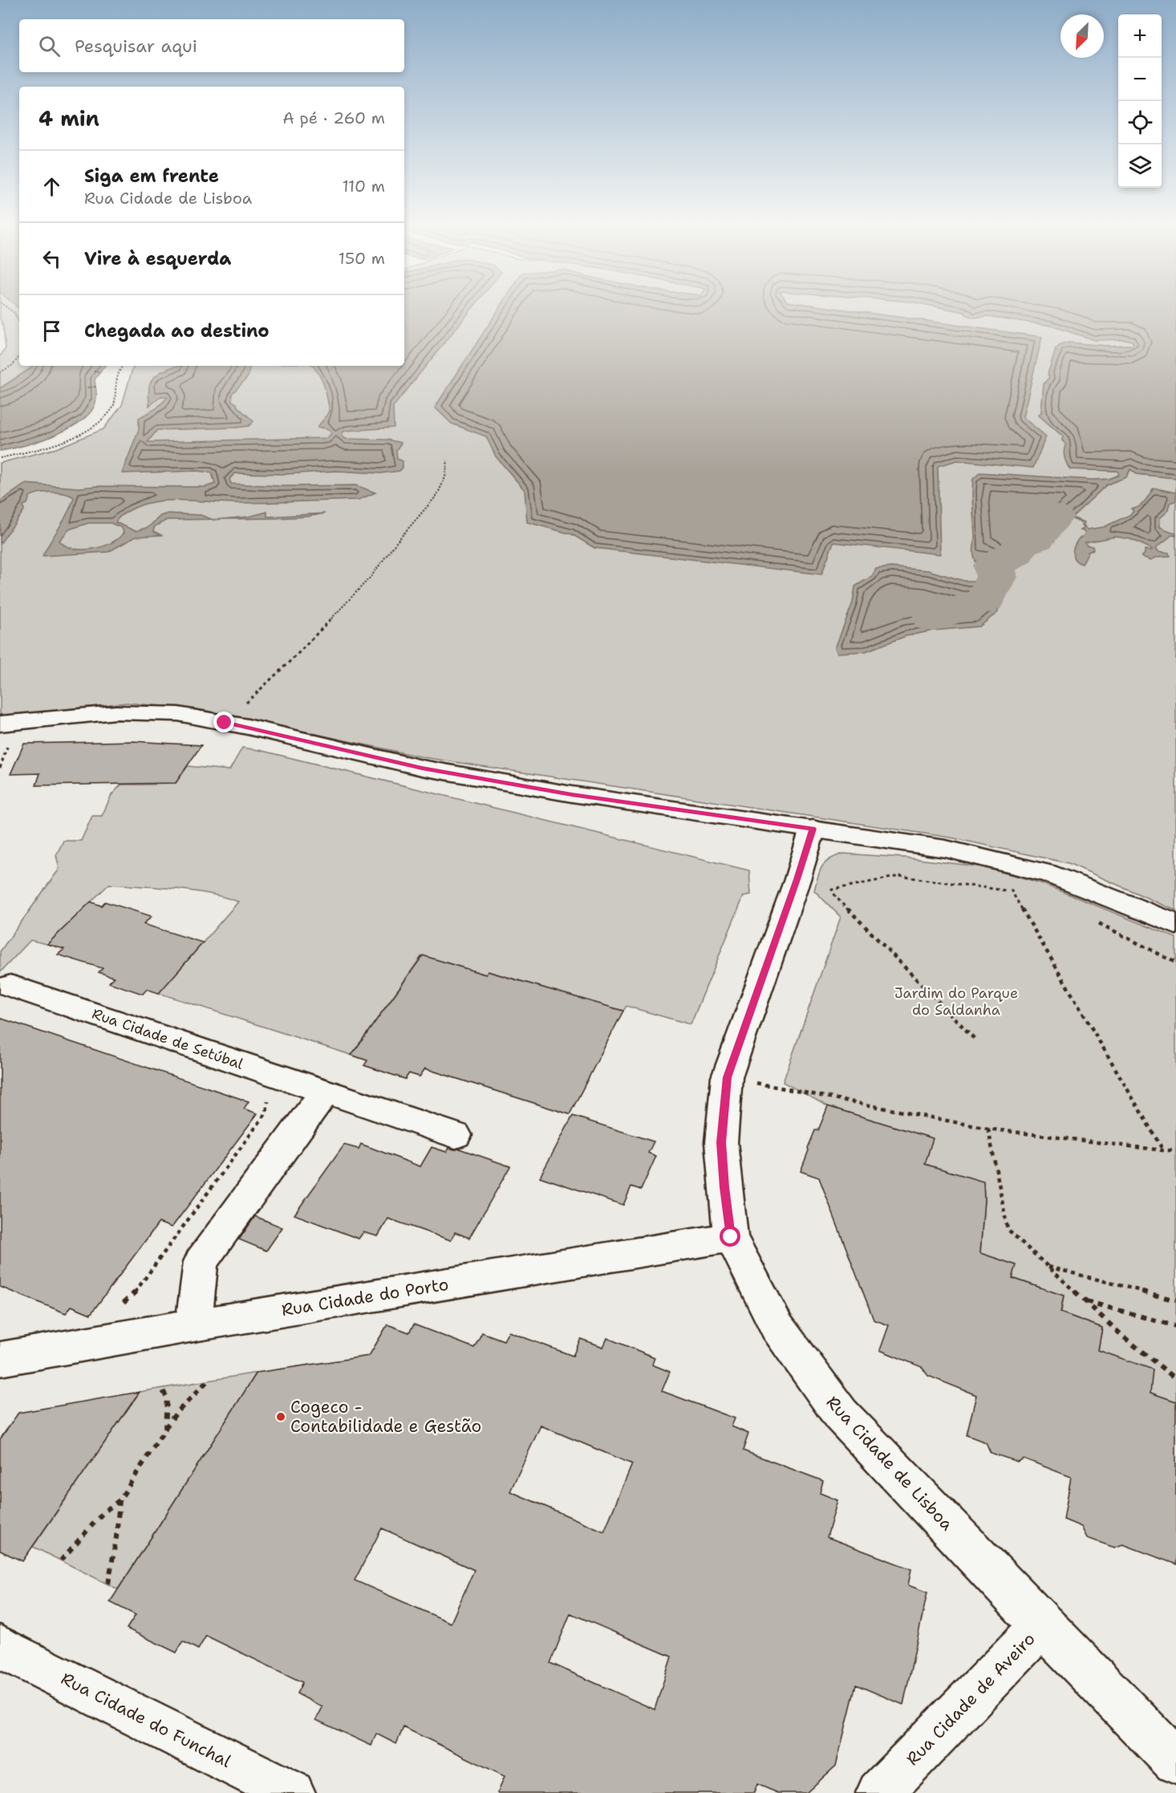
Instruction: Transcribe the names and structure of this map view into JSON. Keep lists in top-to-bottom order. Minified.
{"streets":{"street":["Rua Cidade de Setúbal","Rua Cidade do Porto","Rua Cidade de Lisboa","Rua Cidade de Aveiro","Rua Cidade do Funchal"]},"crossings":[["Rua Cidade do Porto","Rua Cidade de Lisboa"],["Rua Cidade de Lisboa","Rua Cidade de Aveiro"]],"parks":["Jardim do Parque do Saldanha"],"places":["Cogeco - Contabilidade e Gestão"],"north":"bottom left","page":{"map_buttons":["+","−"],"search":"Pesquisar aqui","heading":["4 min","A pé · 260 m"],"list":[["Siga em frente","Rua Cidade de Lisboa","110 m"],["Vire à esquerda","150 m"],"Chegada ao destino"]}}
